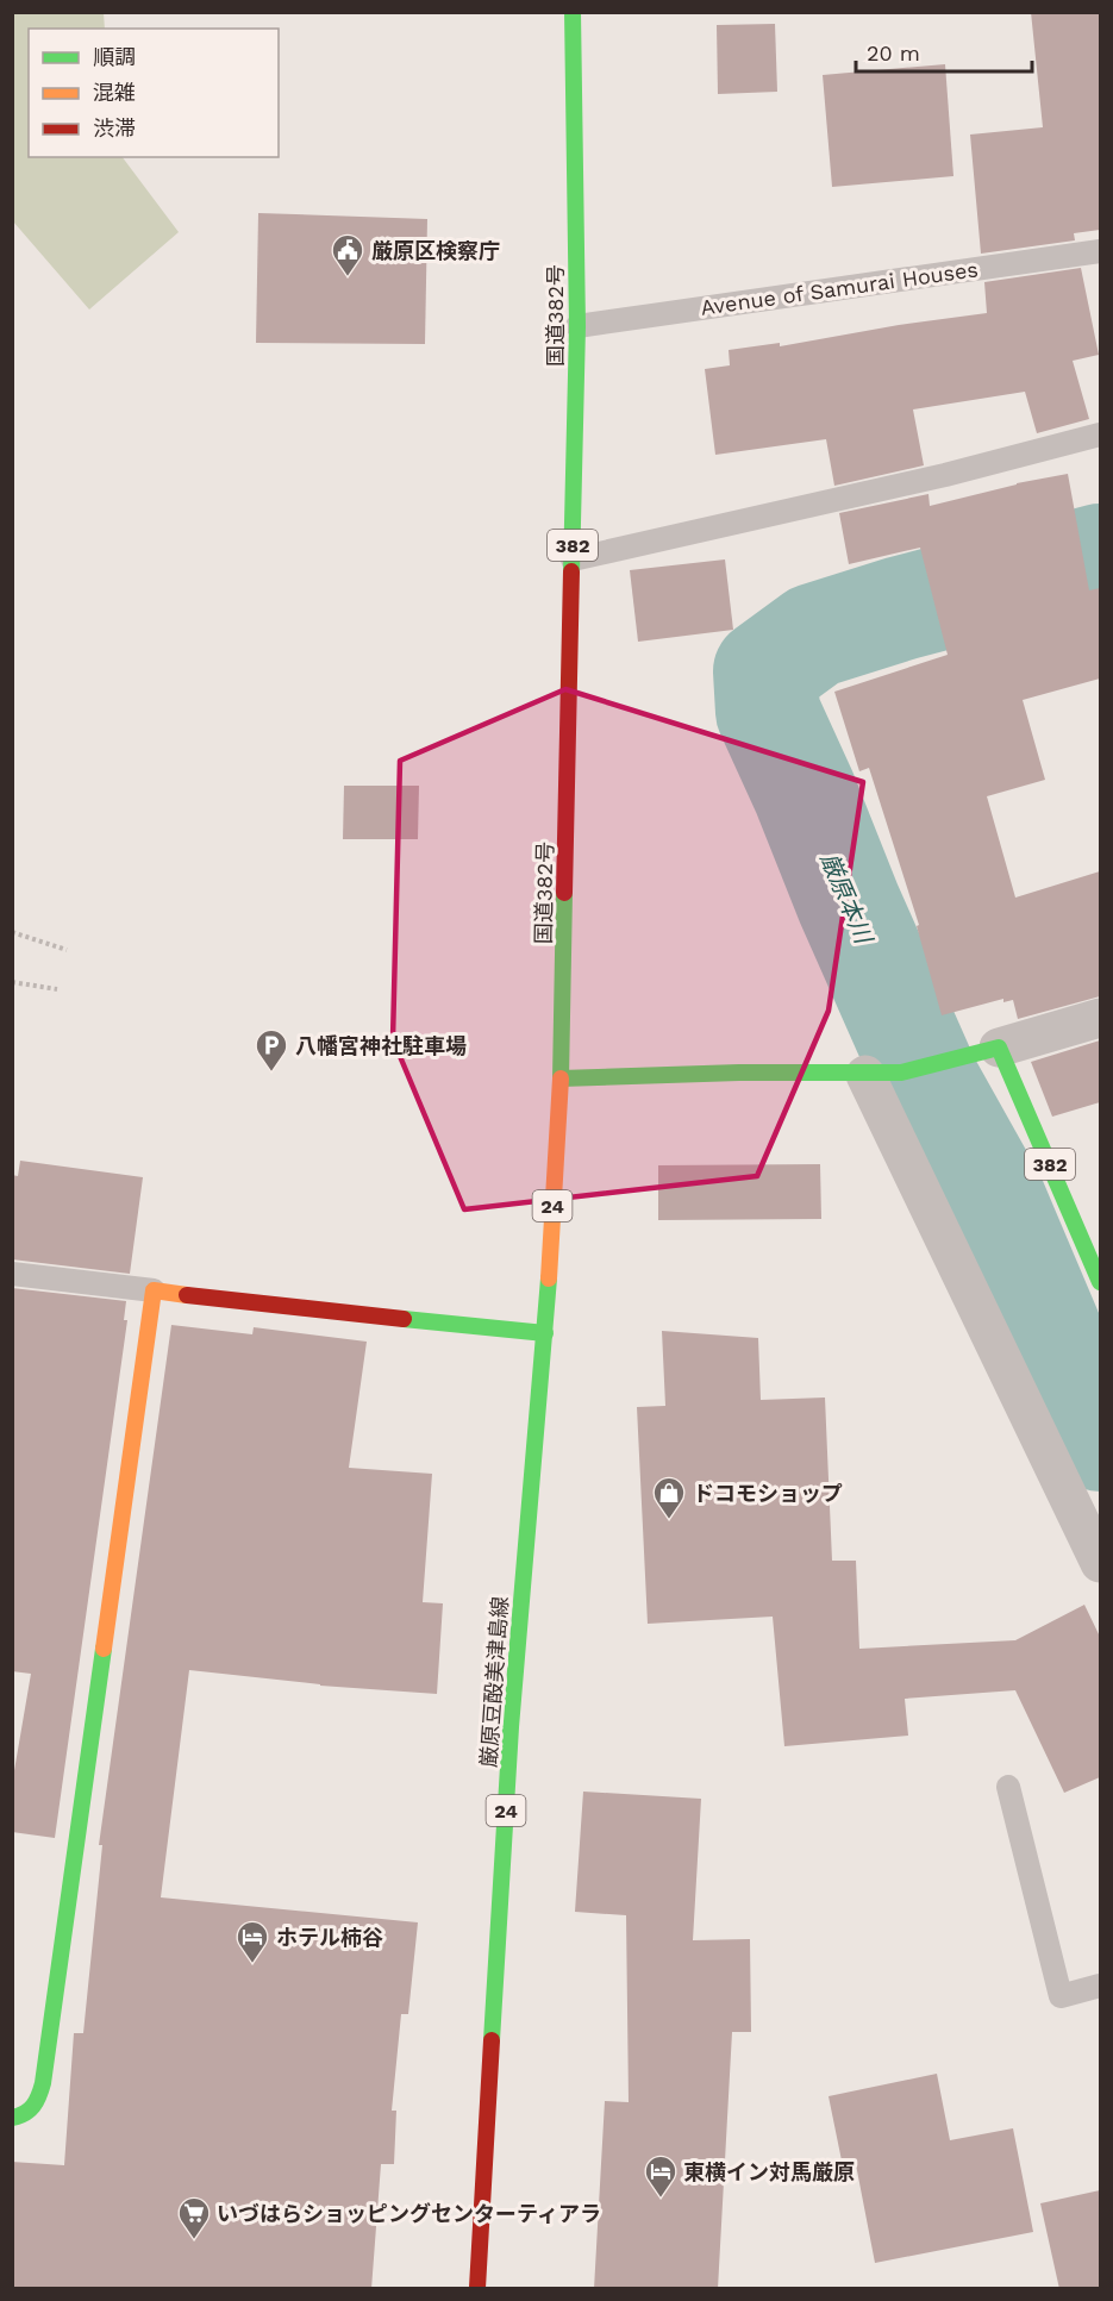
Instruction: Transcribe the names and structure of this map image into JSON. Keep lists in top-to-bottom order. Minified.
{"streets":{"main road":["国道382号","382","24","厳原豆酘美津島線"],"lane":["Avenue of Samurai Houses"]},"crossings":[["Avenue of Samurai Houses","国道382号"],["国道382号","厳原豆酘美津島線"]],"water":["厳原本川"],"places":{"public building":["厳原区検察庁"],"parking":["八幡宮神社駐車場"],"shop":["ドコモショップ"],"hotel":["ホテル柿谷","東横イン対馬厳原"],"supermarket":["いづはらショッピングセンターティアラ"]},"legend":["順調","混雑","渋滞"],"scale_bar":"20 m"}
